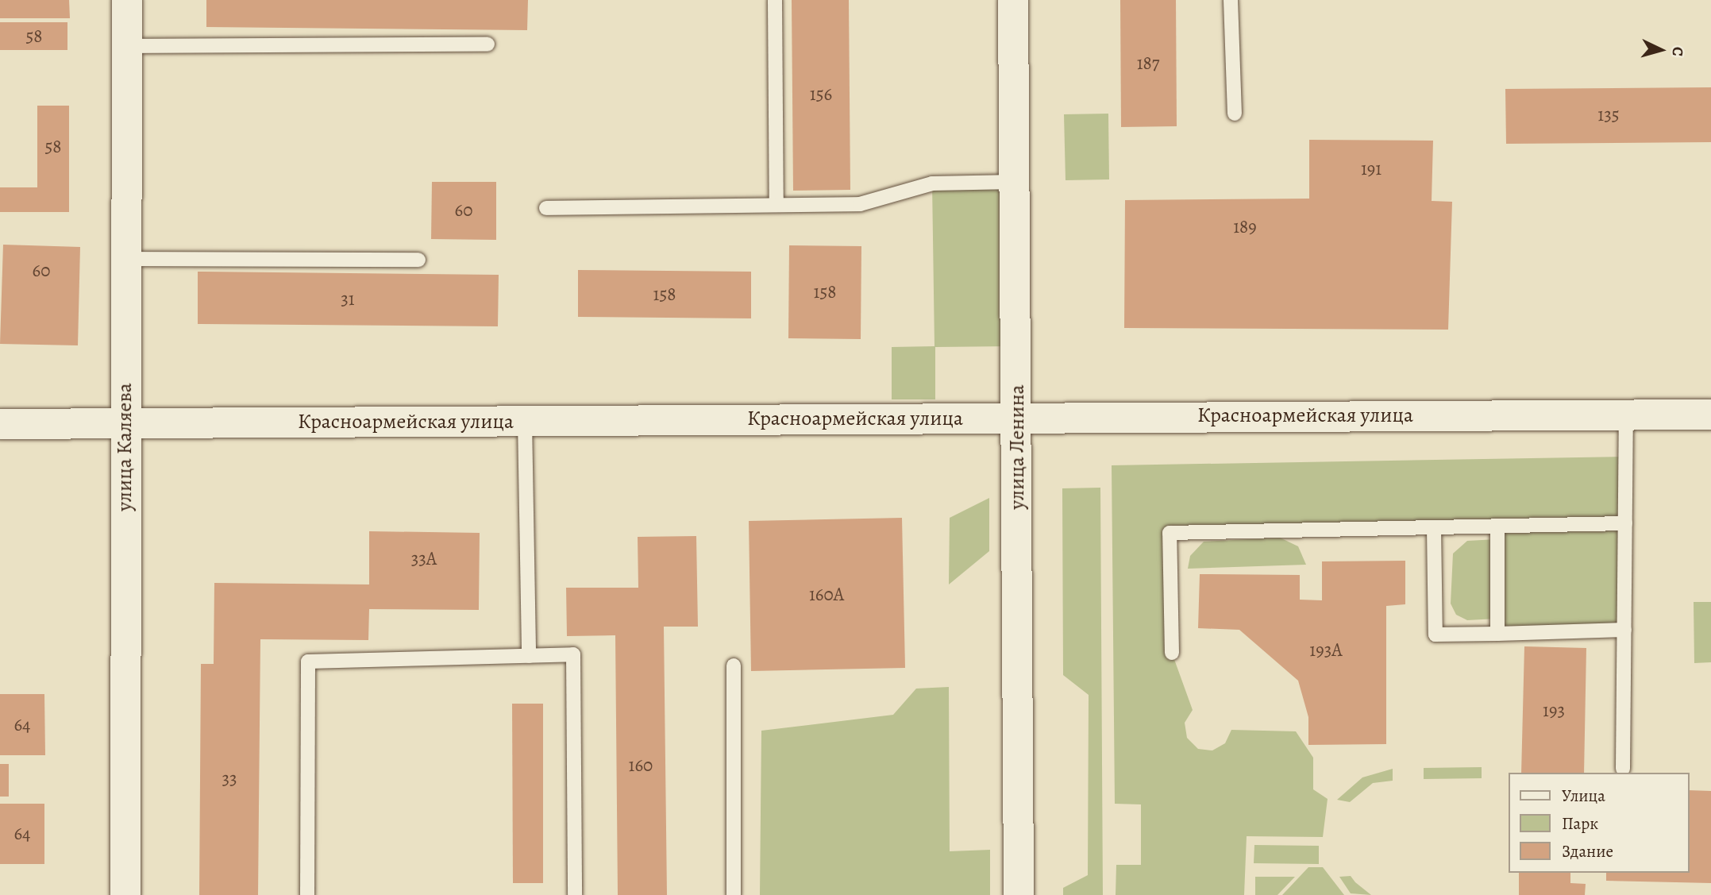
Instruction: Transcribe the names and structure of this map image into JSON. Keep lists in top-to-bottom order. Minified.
{"streets":{"street":["Красноармейская улица","улица Каляева","улица Ленина"]},"crossings":[["Красноармейская улица","улица Каляева"],["Красноармейская улица","улица Ленина"]],"house_numbers":["58","187","156","135","58","191","60","189","60","158","158","31","33А","160А","193А","193","64","160","33","64"],"legend":["Улица","Парк","Здание"],"north":"right"}
